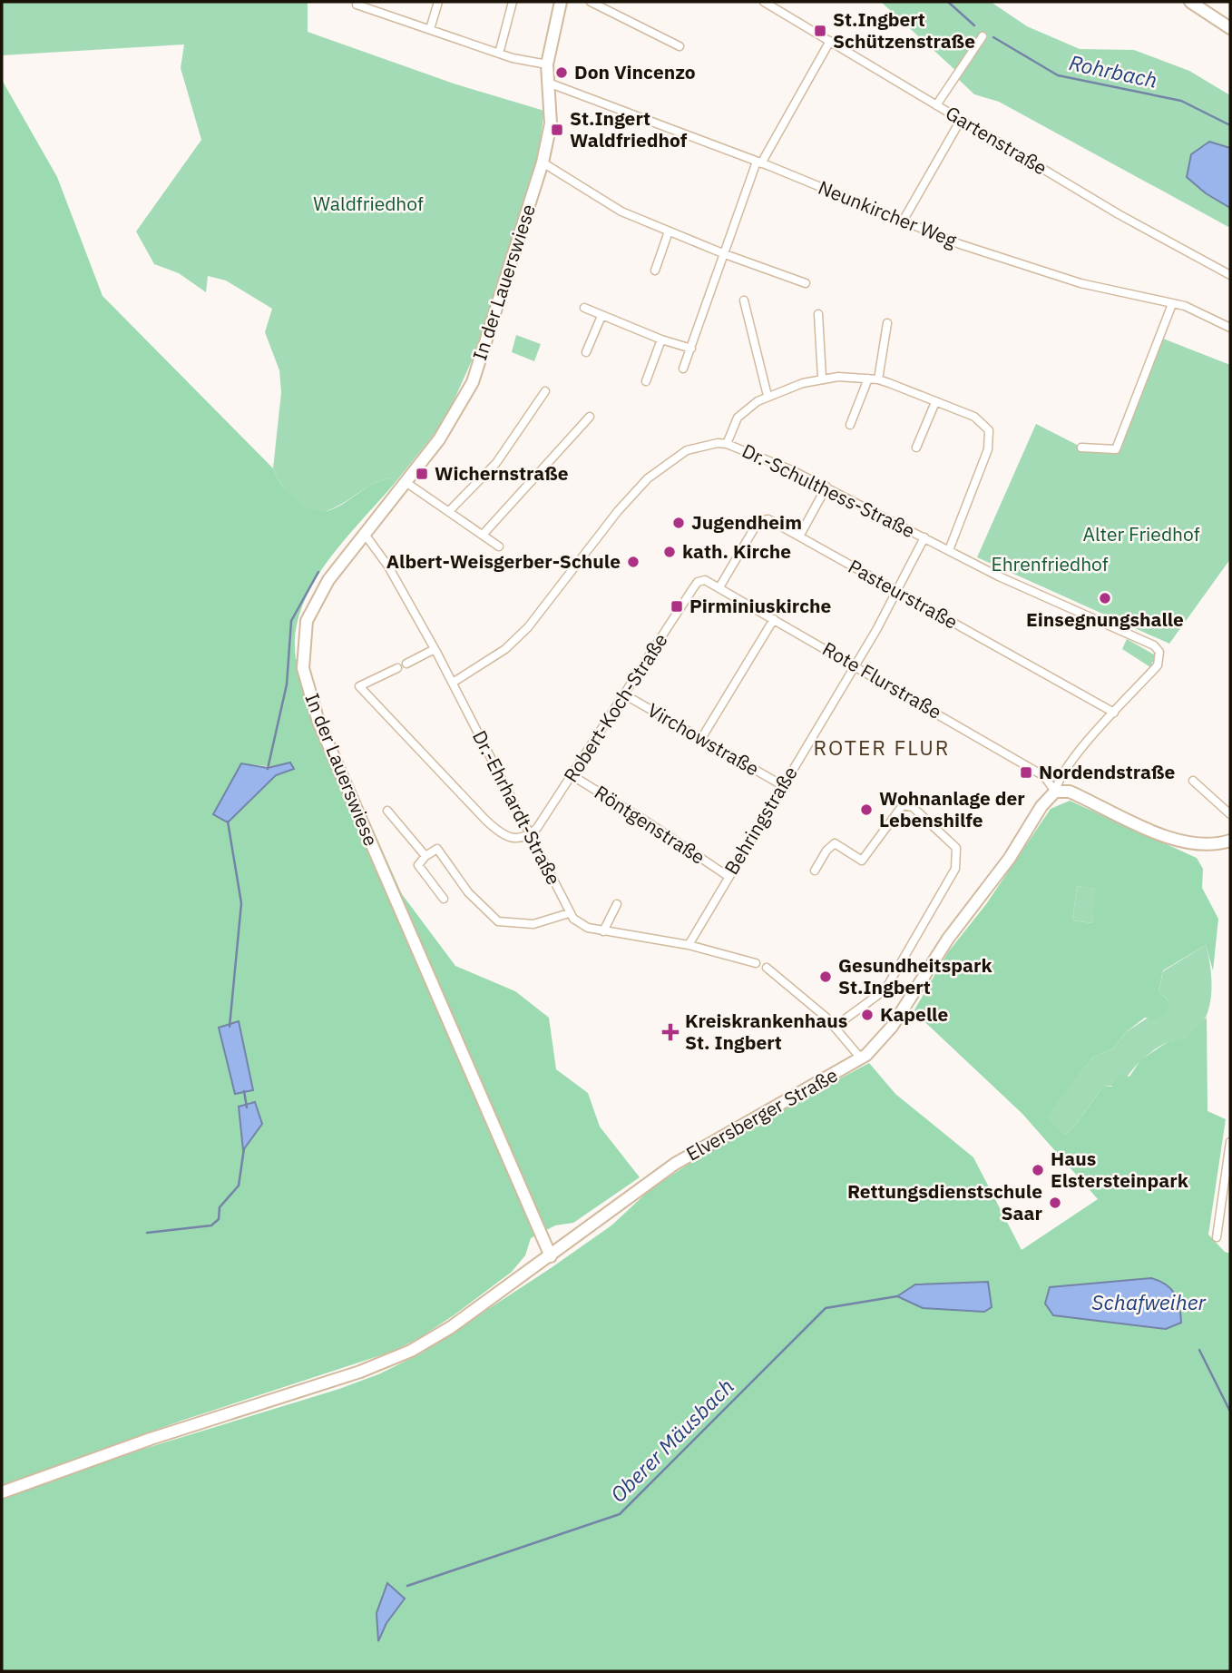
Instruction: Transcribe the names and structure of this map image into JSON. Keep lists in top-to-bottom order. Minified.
{"streets":{"main road":["In der Lauerswiese","Elversberger Straße"],"street":["Gartenstraße","Neunkircher Weg","Dr.-Schulthess-Straße","Pasteurstraße","Rote Flurstraße","Robert-Koch-Straße","Virchowstraße","Dr.-Ehrhardt-Straße","Behringstraße","Röntgenstraße"]},"crossings":[["Neunkircher Weg","In der Lauerswiese"],["In der Lauerswiese","Dr.-Ehrhardt-Straße"],["In der Lauerswiese","Elversberger Straße"],["Dr.-Schulthess-Straße","Pasteurstraße"],["Dr.-Schulthess-Straße","Dr.-Ehrhardt-Straße"],["Dr.-Schulthess-Straße","Behringstraße"],["Pasteurstraße","Rote Flurstraße"],["Pasteurstraße","Behringstraße"],["Rote Flurstraße","Robert-Koch-Straße"],["Rote Flurstraße","Behringstraße"],["Rote Flurstraße","Elversberger Straße"],["Robert-Koch-Straße","Virchowstraße"],["Robert-Koch-Straße","Dr.-Ehrhardt-Straße"],["Robert-Koch-Straße","Röntgenstraße"],["Virchowstraße","Behringstraße"],["Behringstraße","Röntgenstraße"]],"districts":["ROTER FLUR"],"water":["Rohrbach","Schafweiher","Oberer Mäusbach"],"parks":["Waldfriedhof","Alter Friedhof","Ehrenfriedhof"],"places":{"transit":["St.Ingbert Schützenstraße","St.Ingert Waldfriedhof","Wichernstraße","Pirminiuskirche","Nordendstraße"],"other":["Don Vincenzo","Jugendheim","kath. Kirche","Albert-Weisgerber-Schule","Einsegnungshalle","Wohnanlage der Lebenshilfe","Gesundheitspark St.Ingbert","Kapelle","Haus Elstersteinpark","Rettungsdienstschule Saar"],"health":["Kreiskrankenhaus St. Ingbert"]}}
